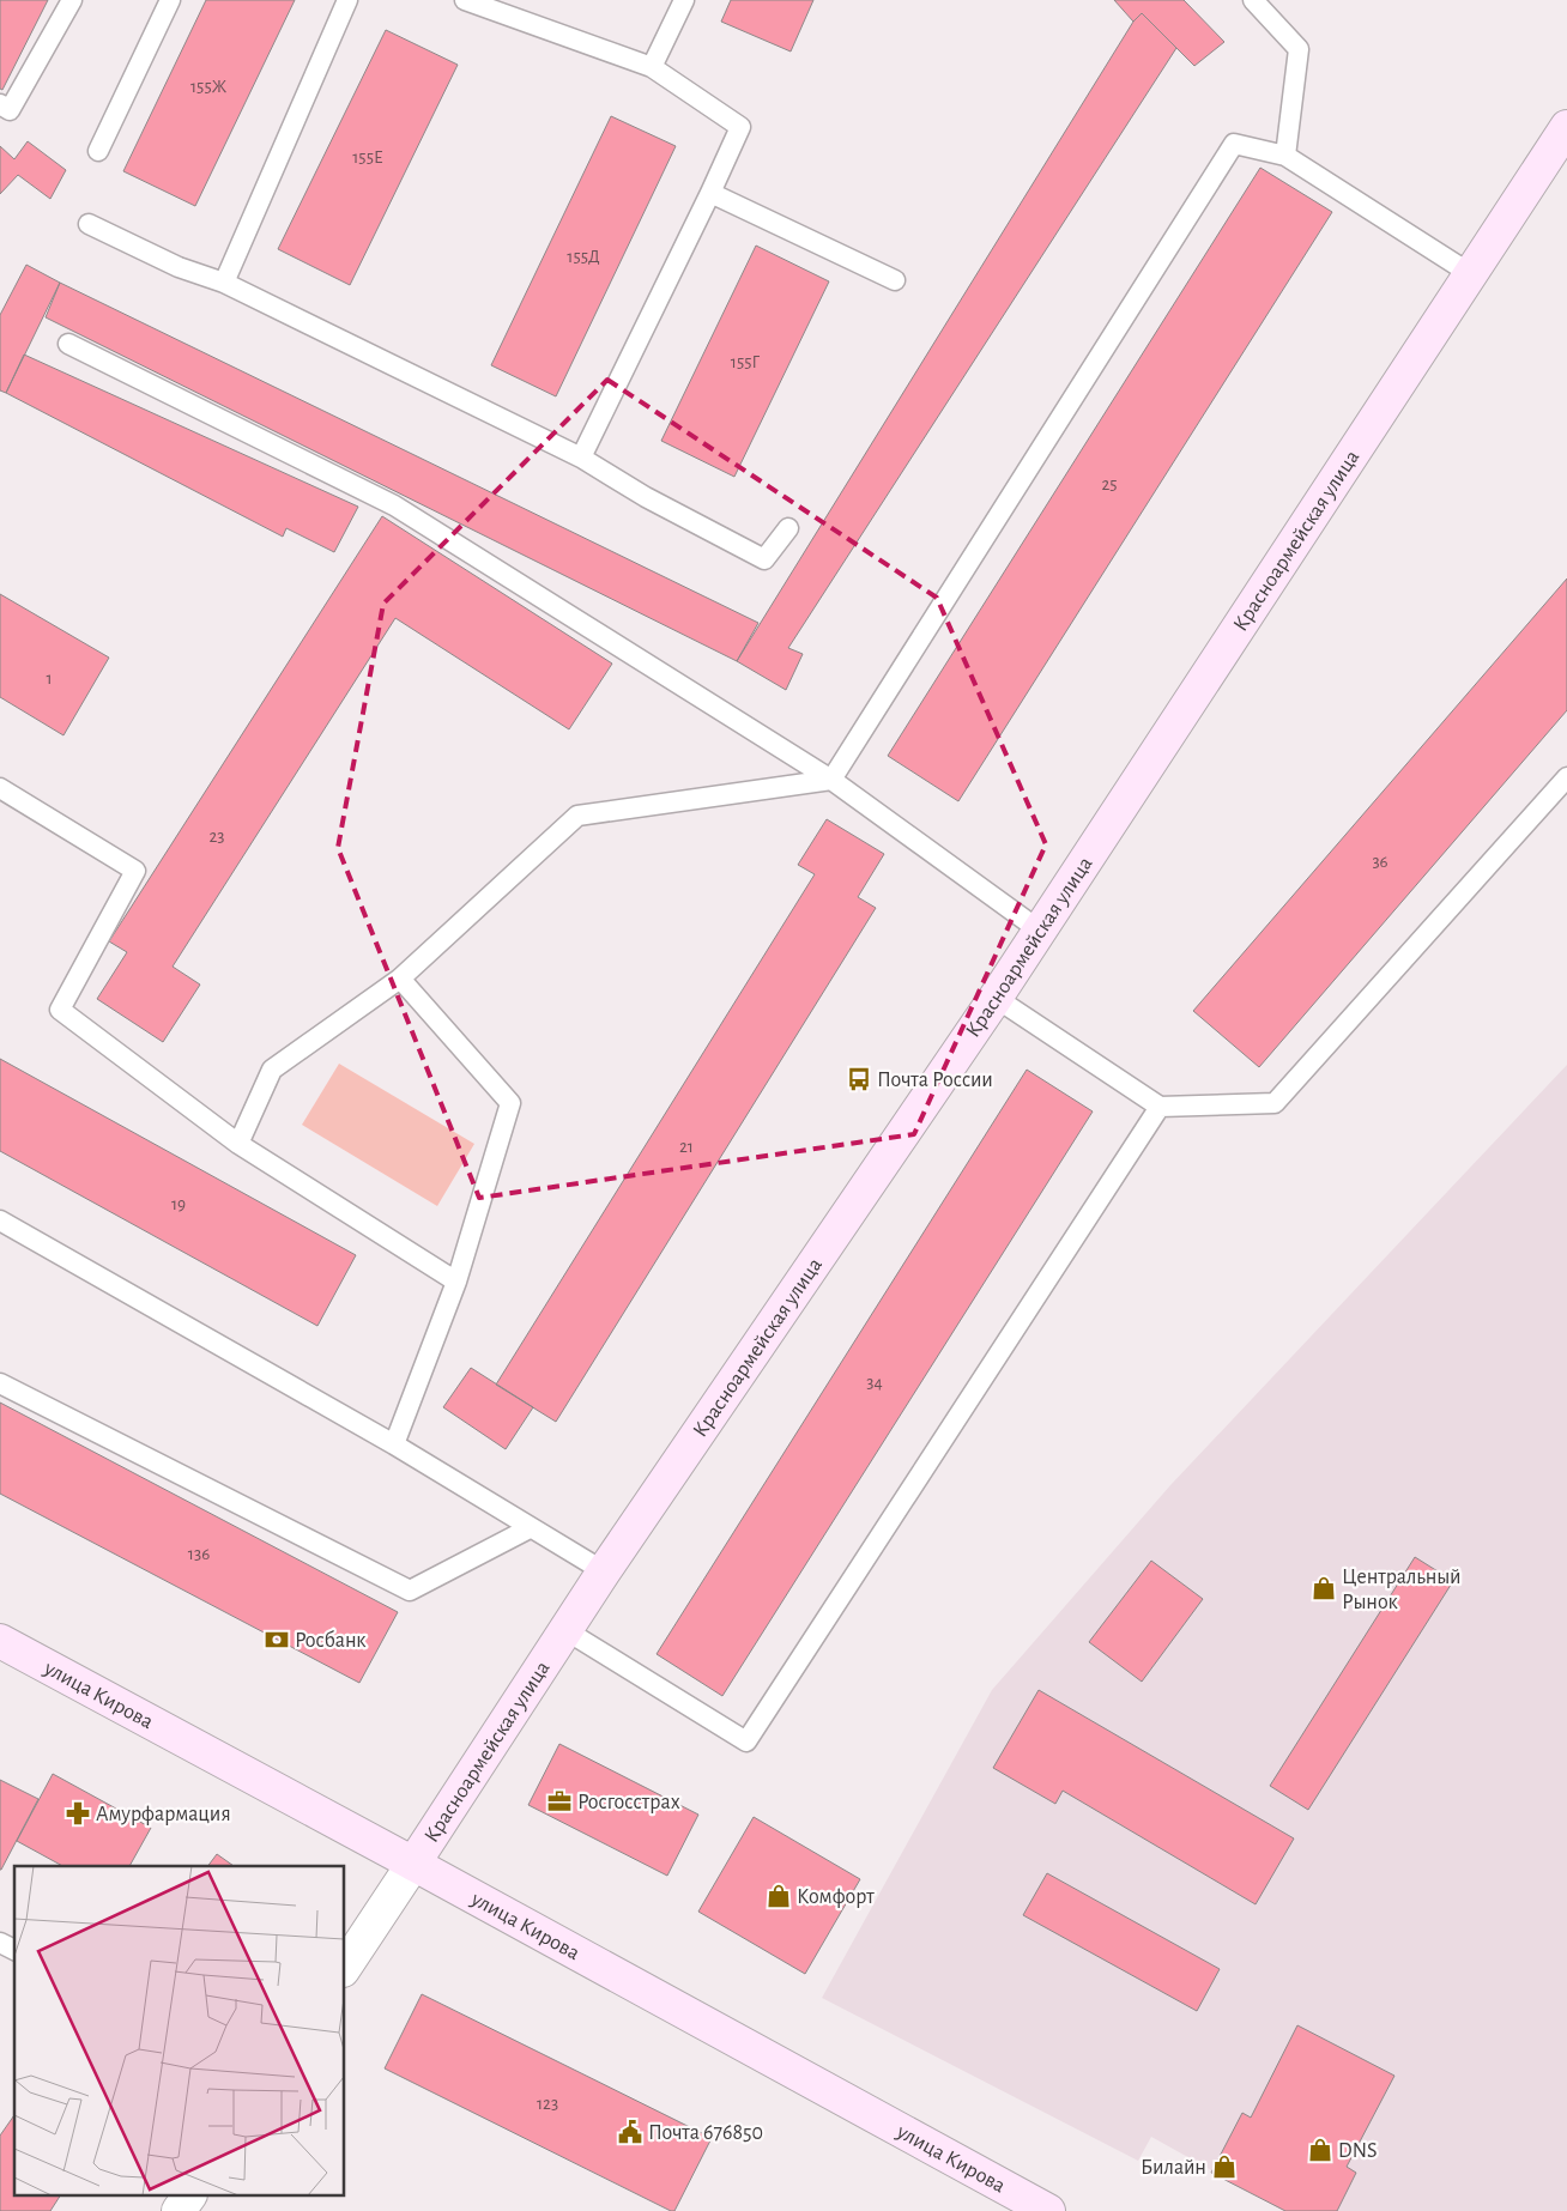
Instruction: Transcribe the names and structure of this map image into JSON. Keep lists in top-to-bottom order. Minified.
{"streets":{"street":["Красноармейская улица","улица Кирова"]},"crossings":[["Красноармейская улица","улица Кирова"]],"places":{"bus stop":["Почта России"],"shop":["Центральный Рынок","Комфорт","DNS","Билайн"],"bank":["Росбанк"],"office":["Росгосстрах"],"pharmacy":["Амурфармация"],"public building":["Почта 676850"]},"house_numbers":["155Ж","155Е","155Д","155Г","25","1","23","36","21","19","34","136","123"]}
